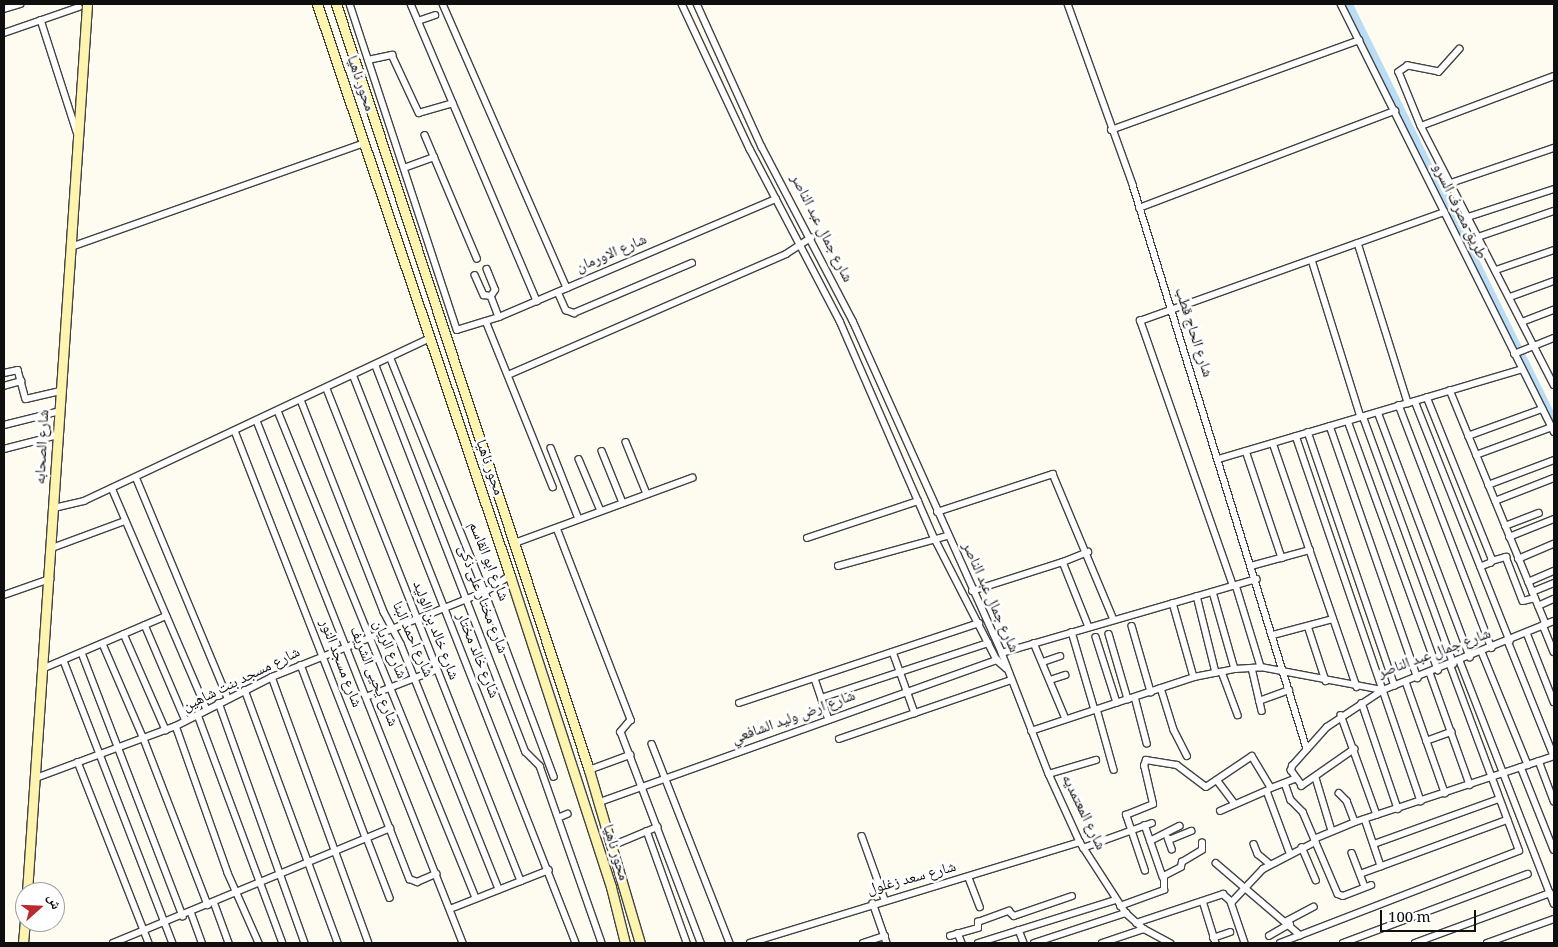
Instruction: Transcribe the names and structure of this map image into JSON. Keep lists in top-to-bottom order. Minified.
{"streets":{"main road":["محور ناهيا","شارع الصحابه"],"street":["طريق مصرف السرو","شارع جمال عبد الناصر","شارع الاورمان","شارع الحاج قطب","شارع ابو القاسم","شارع مختار على ذكى","شارع خالد بن الوليد","شارع احمد البنا","شارع الريان","شارع خالد مختار","شارع مسجد النور","شارع يحيى الشريف","شارع مسجد بنت شاهين","شارع ارض وليد الشافعي","شارع المعتمديه","شارع سعد زغلول"]},"crossings":[["محور ناهيا","شارع مسجد بنت شاهين"],["محور ناهيا","شارع ارض وليد الشافعي"],["شارع جمال عبد الناصر","شارع الاورمان"],["شارع جمال عبد الناصر","شارع الحاج قطب"],["شارع جمال عبد الناصر","شارع ارض وليد الشافعي"],["شارع جمال عبد الناصر","شارع المعتمديه"],["شارع الصحابه","شارع مسجد بنت شاهين"],["شارع ابو القاسم","شارع مسجد بنت شاهين"],["شارع مختار على ذكى","شارع مسجد بنت شاهين"],["شارع خالد بن الوليد","شارع مسجد بنت شاهين"],["شارع احمد البنا","شارع مسجد بنت شاهين"],["شارع الريان","شارع مسجد بنت شاهين"],["شارع خالد مختار","شارع مسجد بنت شاهين"],["شارع مسجد النور","شارع يحيى الشريف"],["شارع مسجد النور","شارع مسجد بنت شاهين"],["شارع يحيى الشريف","شارع مسجد بنت شاهين"],["شارع المعتمديه","شارع سعد زغلول"]],"scale_bar":"100 m","north":"right"}
